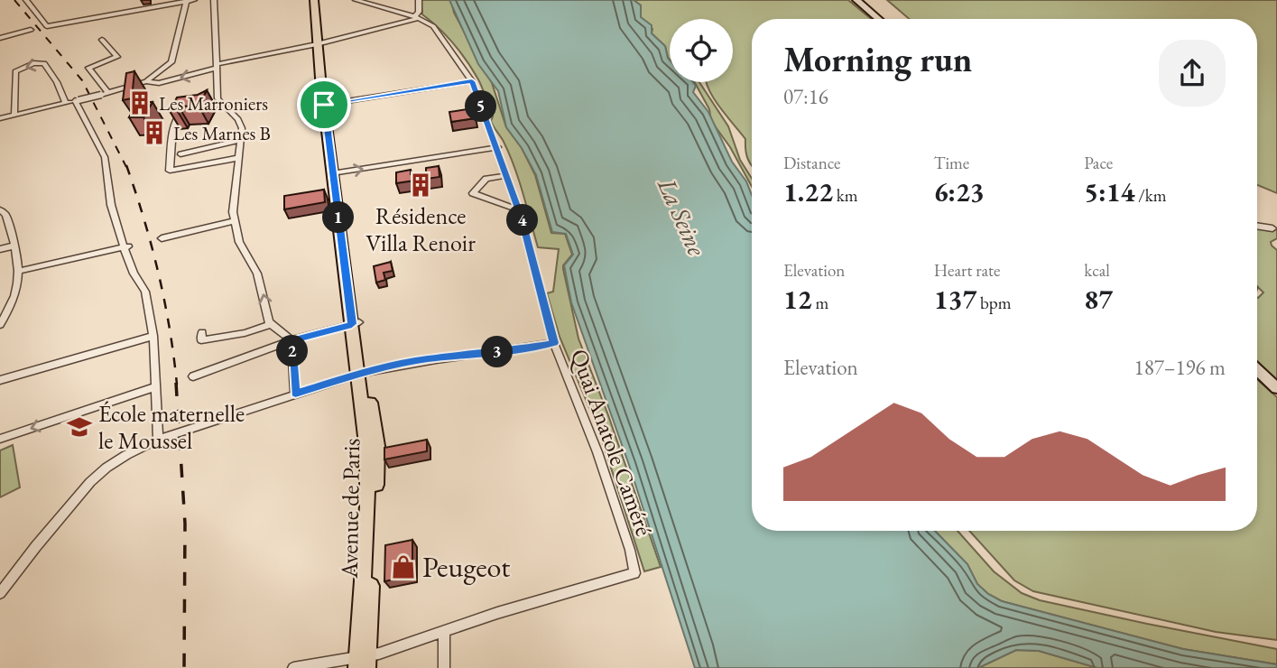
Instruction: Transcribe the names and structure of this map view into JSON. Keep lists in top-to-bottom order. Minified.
{"streets":{"main road":["Avenue de Paris"],"street":["Quai Anatole Caméré"]},"water":["La Seine"],"places":{"building":["Les Marroniers","Les Marnes B","Résidence Villa Renoir"],"school or university":["École maternelle le Moussel"],"shop":["Peugeot"]},"page":{"heading":["Morning run","07:16"],"pins":["5","1","4","2","3"],"stats":[["Distance","1.22 km"],["Time","6:23"],["Pace","5:14 /km"],["Elevation","12 m"],["Heart rate","137 bpm"],["kcal","87"]],"chart":["Elevation","187–196 m"]}}
